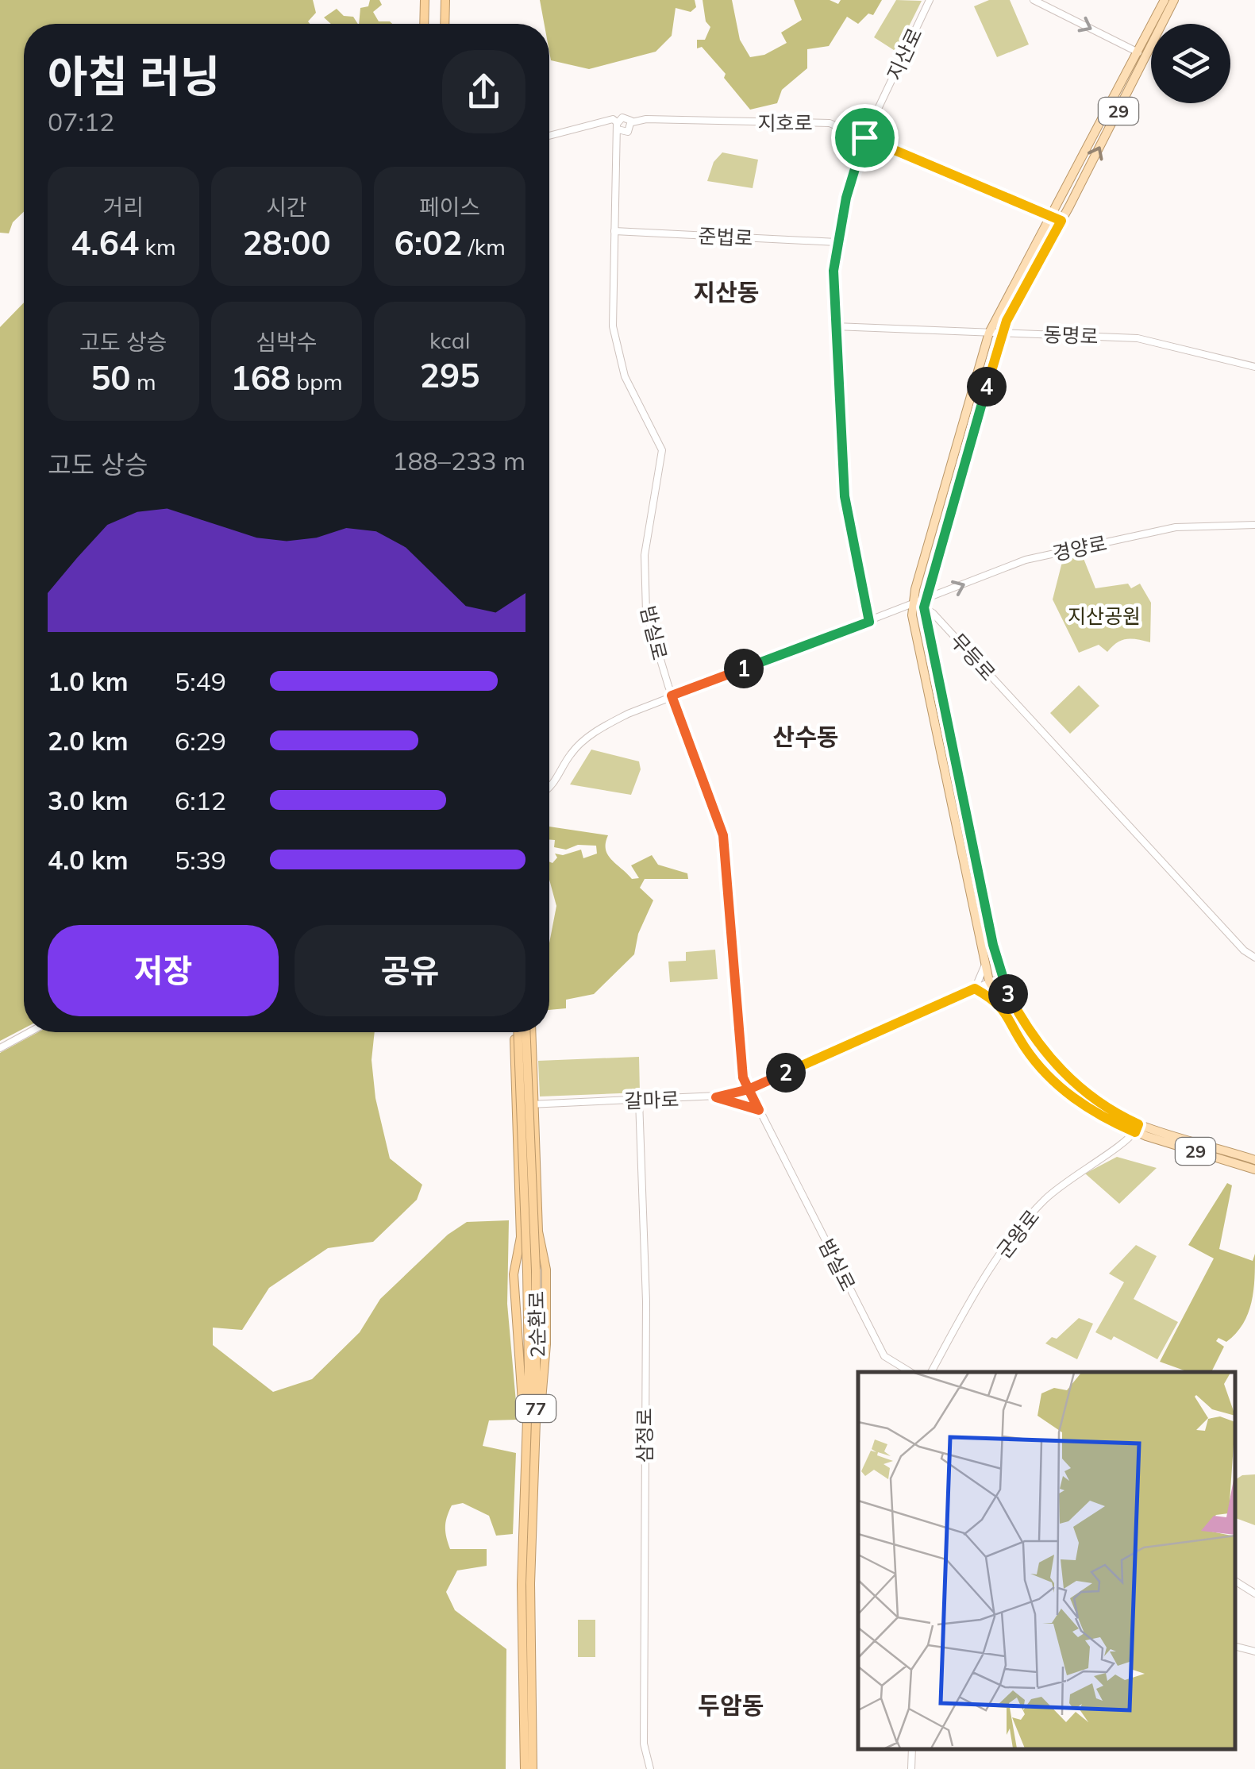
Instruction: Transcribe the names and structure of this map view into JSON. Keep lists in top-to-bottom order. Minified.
{"streets":{"highway":["2순환로","77"],"main road":["29"],"street":["지산로","지호로","준법로","동명로","경양로","밤실로","무등로","갈마로","군왕로","삼정로"]},"crossings":[["지산로","지호로"],["지산로","준법로"],["지산로","동명로"],["29","지호로"],["29","동명로"],["29","경양로"],["29","무등로"],["29","갈마로"],["29","군왕로"],["지호로","밤실로"],["준법로","밤실로"],["경양로","무등로"],["밤실로","갈마로"],["갈마로","삼정로"]],"one_way":["경양로"],"districts":["지산동","산수동","두암동"],"parks":["지산공원"],"page":{"heading":["아침 러닝","07:12"],"stats":[["거리","4.64 km"],["시간","28:00"],["페이스","6:02 /km"],["고도 상승","50 m"],["심박수","168 bpm"],["kcal","295"]],"pins":["4","1","3","2"],"chart":["고도 상승","188–233 m"],"list":[{"name":"1.0 km","note":"5:49"},{"name":"2.0 km","note":"6:29"},{"name":"3.0 km","note":"6:12"},{"name":"4.0 km","note":"5:39"}],"buttons":["저장","공유"]}}
